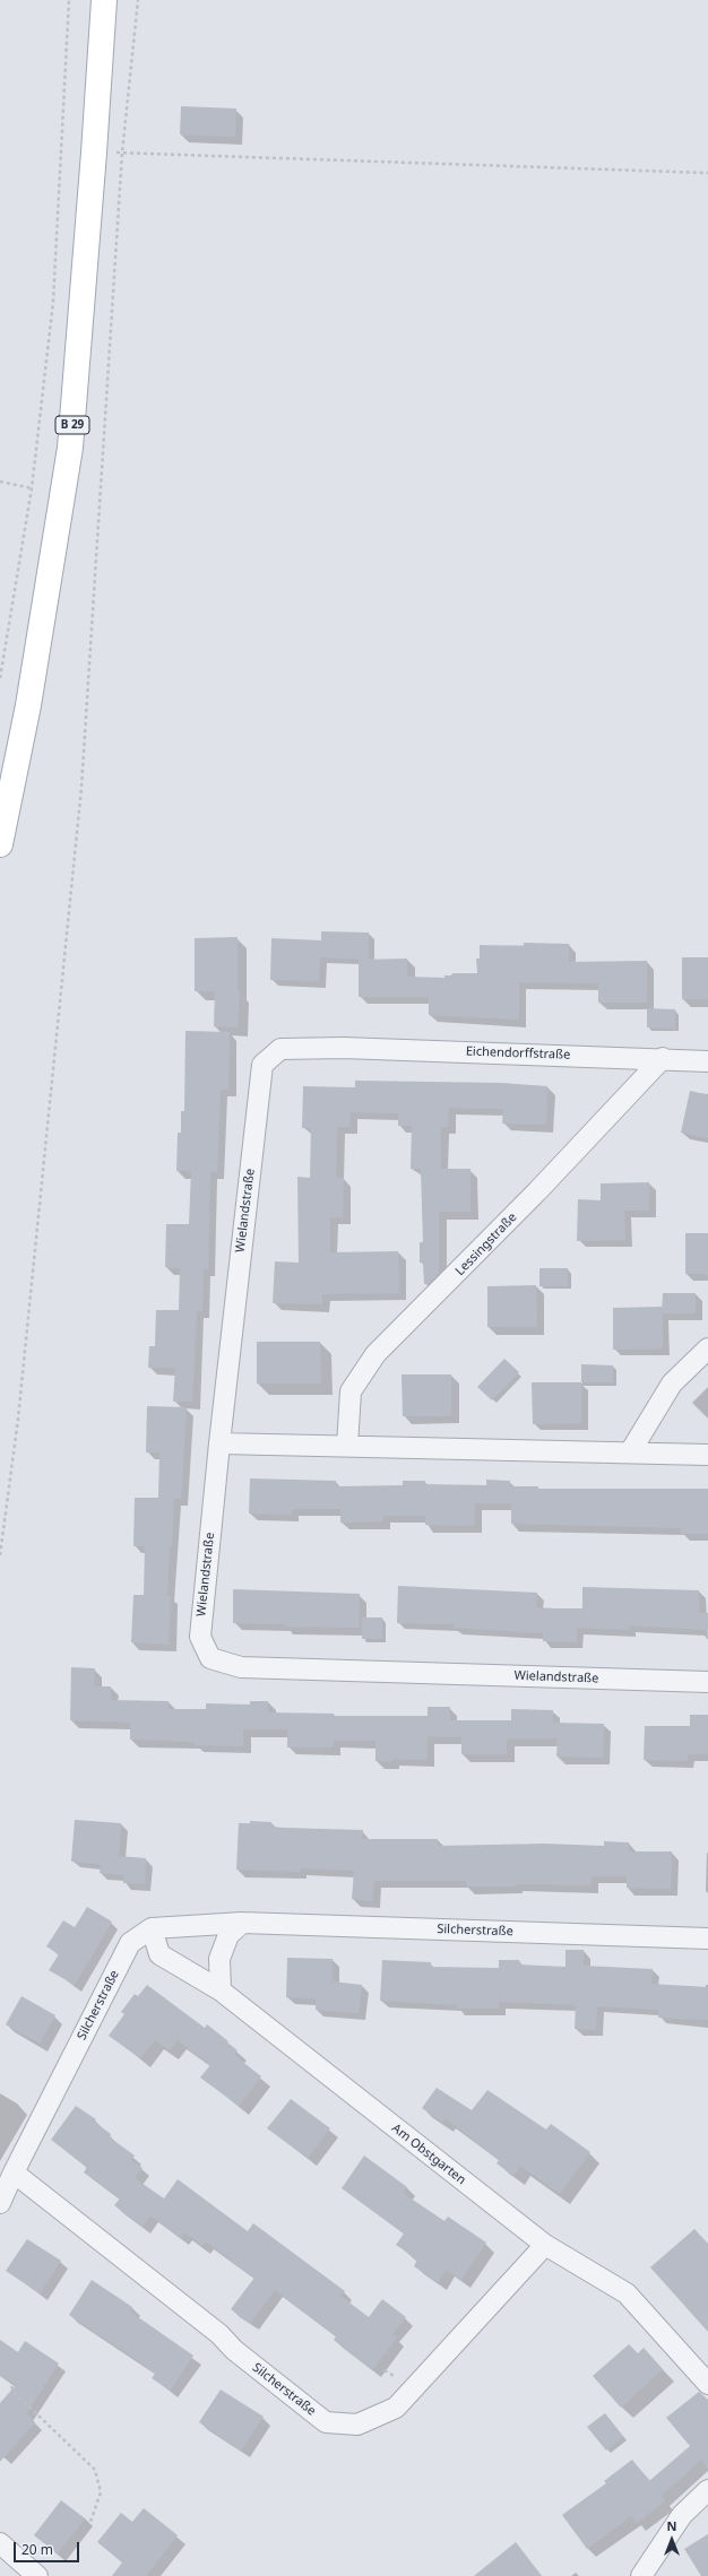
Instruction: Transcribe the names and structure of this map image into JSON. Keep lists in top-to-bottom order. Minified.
{"streets":{"main road":["B 29"],"street":["Eichendorffstraße","Wielandstraße","Lessingstraße","Silcherstraße","Am Obstgarten"]},"crossings":[["Eichendorffstraße","Wielandstraße"],["Eichendorffstraße","Lessingstraße"],["Silcherstraße","Am Obstgarten"]],"scale_bar":"20 m","north":"top"}
